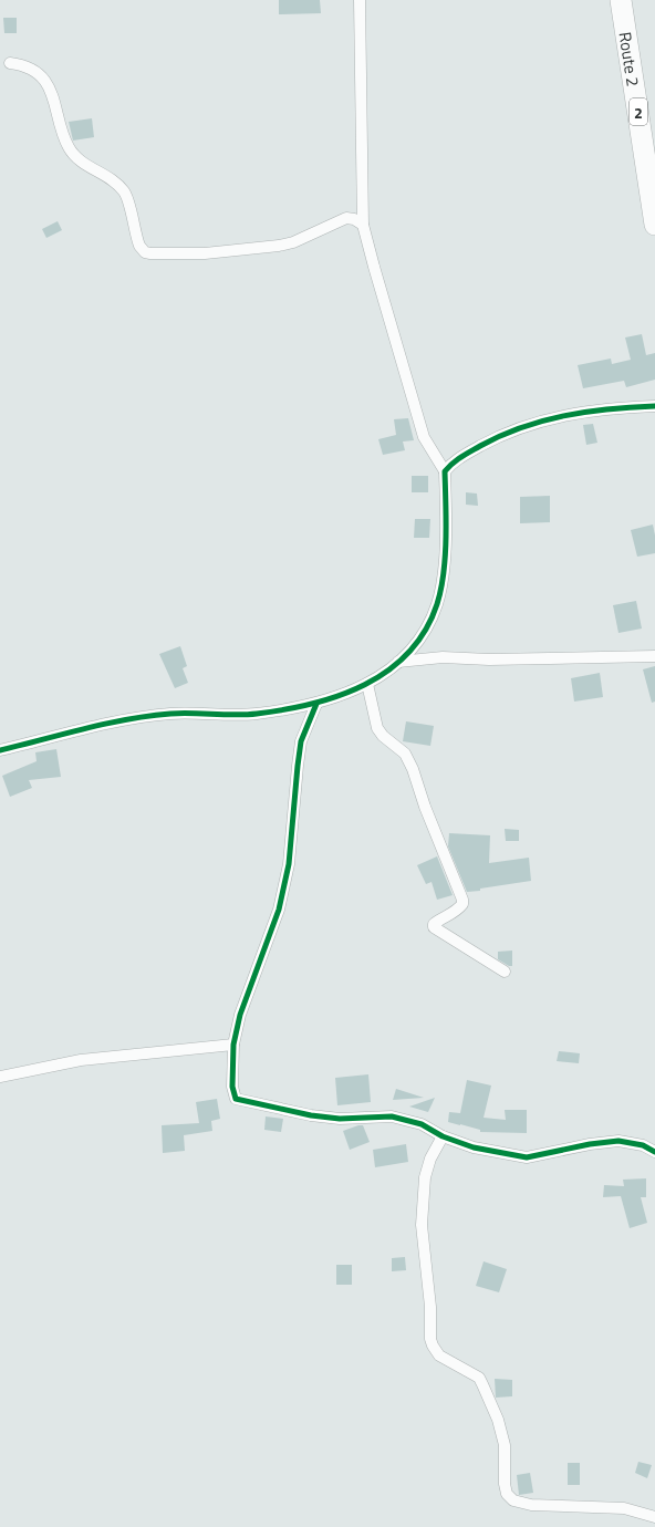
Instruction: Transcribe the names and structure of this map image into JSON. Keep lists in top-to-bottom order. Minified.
{"streets":{"highway":["Route 2","2"]}}
